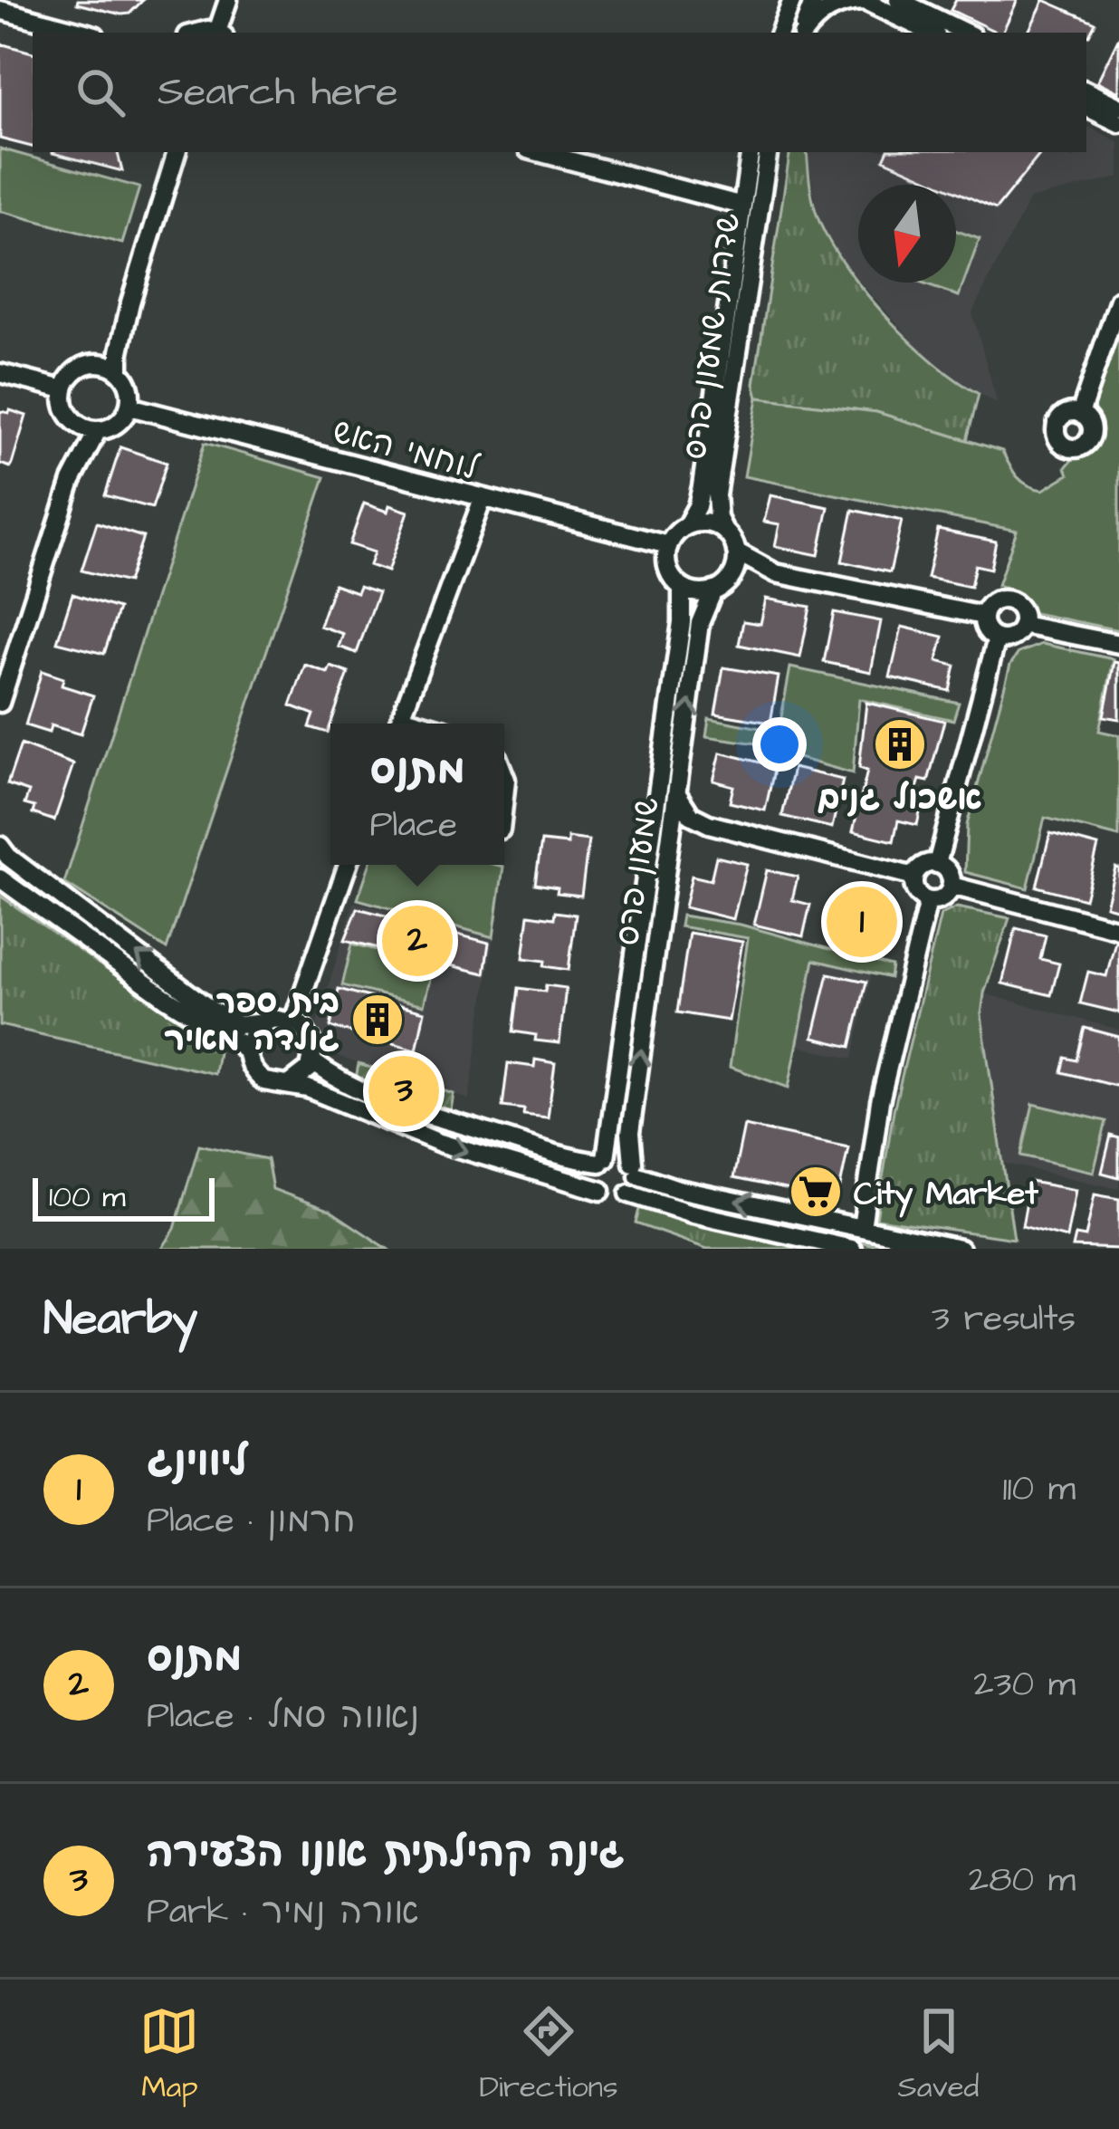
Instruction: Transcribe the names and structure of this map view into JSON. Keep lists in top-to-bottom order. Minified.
{"streets":{"street":["שדרות שמעון פרס","לוחמי האש","שמעון פרס"]},"crossings":[["שדרות שמעון פרס","לוחמי האש"],["שדרות שמעון פרס","שמעון פרס"],["לוחמי האש","שמעון פרס"]],"places":{"building":["אשכול גנים","בית ספר גולדה מאיר"],"supermarket":["City Market"]},"scale_bar":"100 m","north":"bottom","page":{"search":"Search here","popup":["מתנס","Place"],"pins":["1","2","3"],"scale":"100 m","heading":["Nearby","3 results"],"list":[{"mark":"1","name":"ליווינג","note":"Place · חרמון","value":"110 m"},{"mark":"2","name":"מתנס","note":"Place · נאווה סמל","value":"230 m"},{"mark":"3","name":"גינה קהילתית אונו הצעירה","note":"Park · אורה נמיר","value":"280 m"}],"nav":["Map","Directions","Saved"]}}
